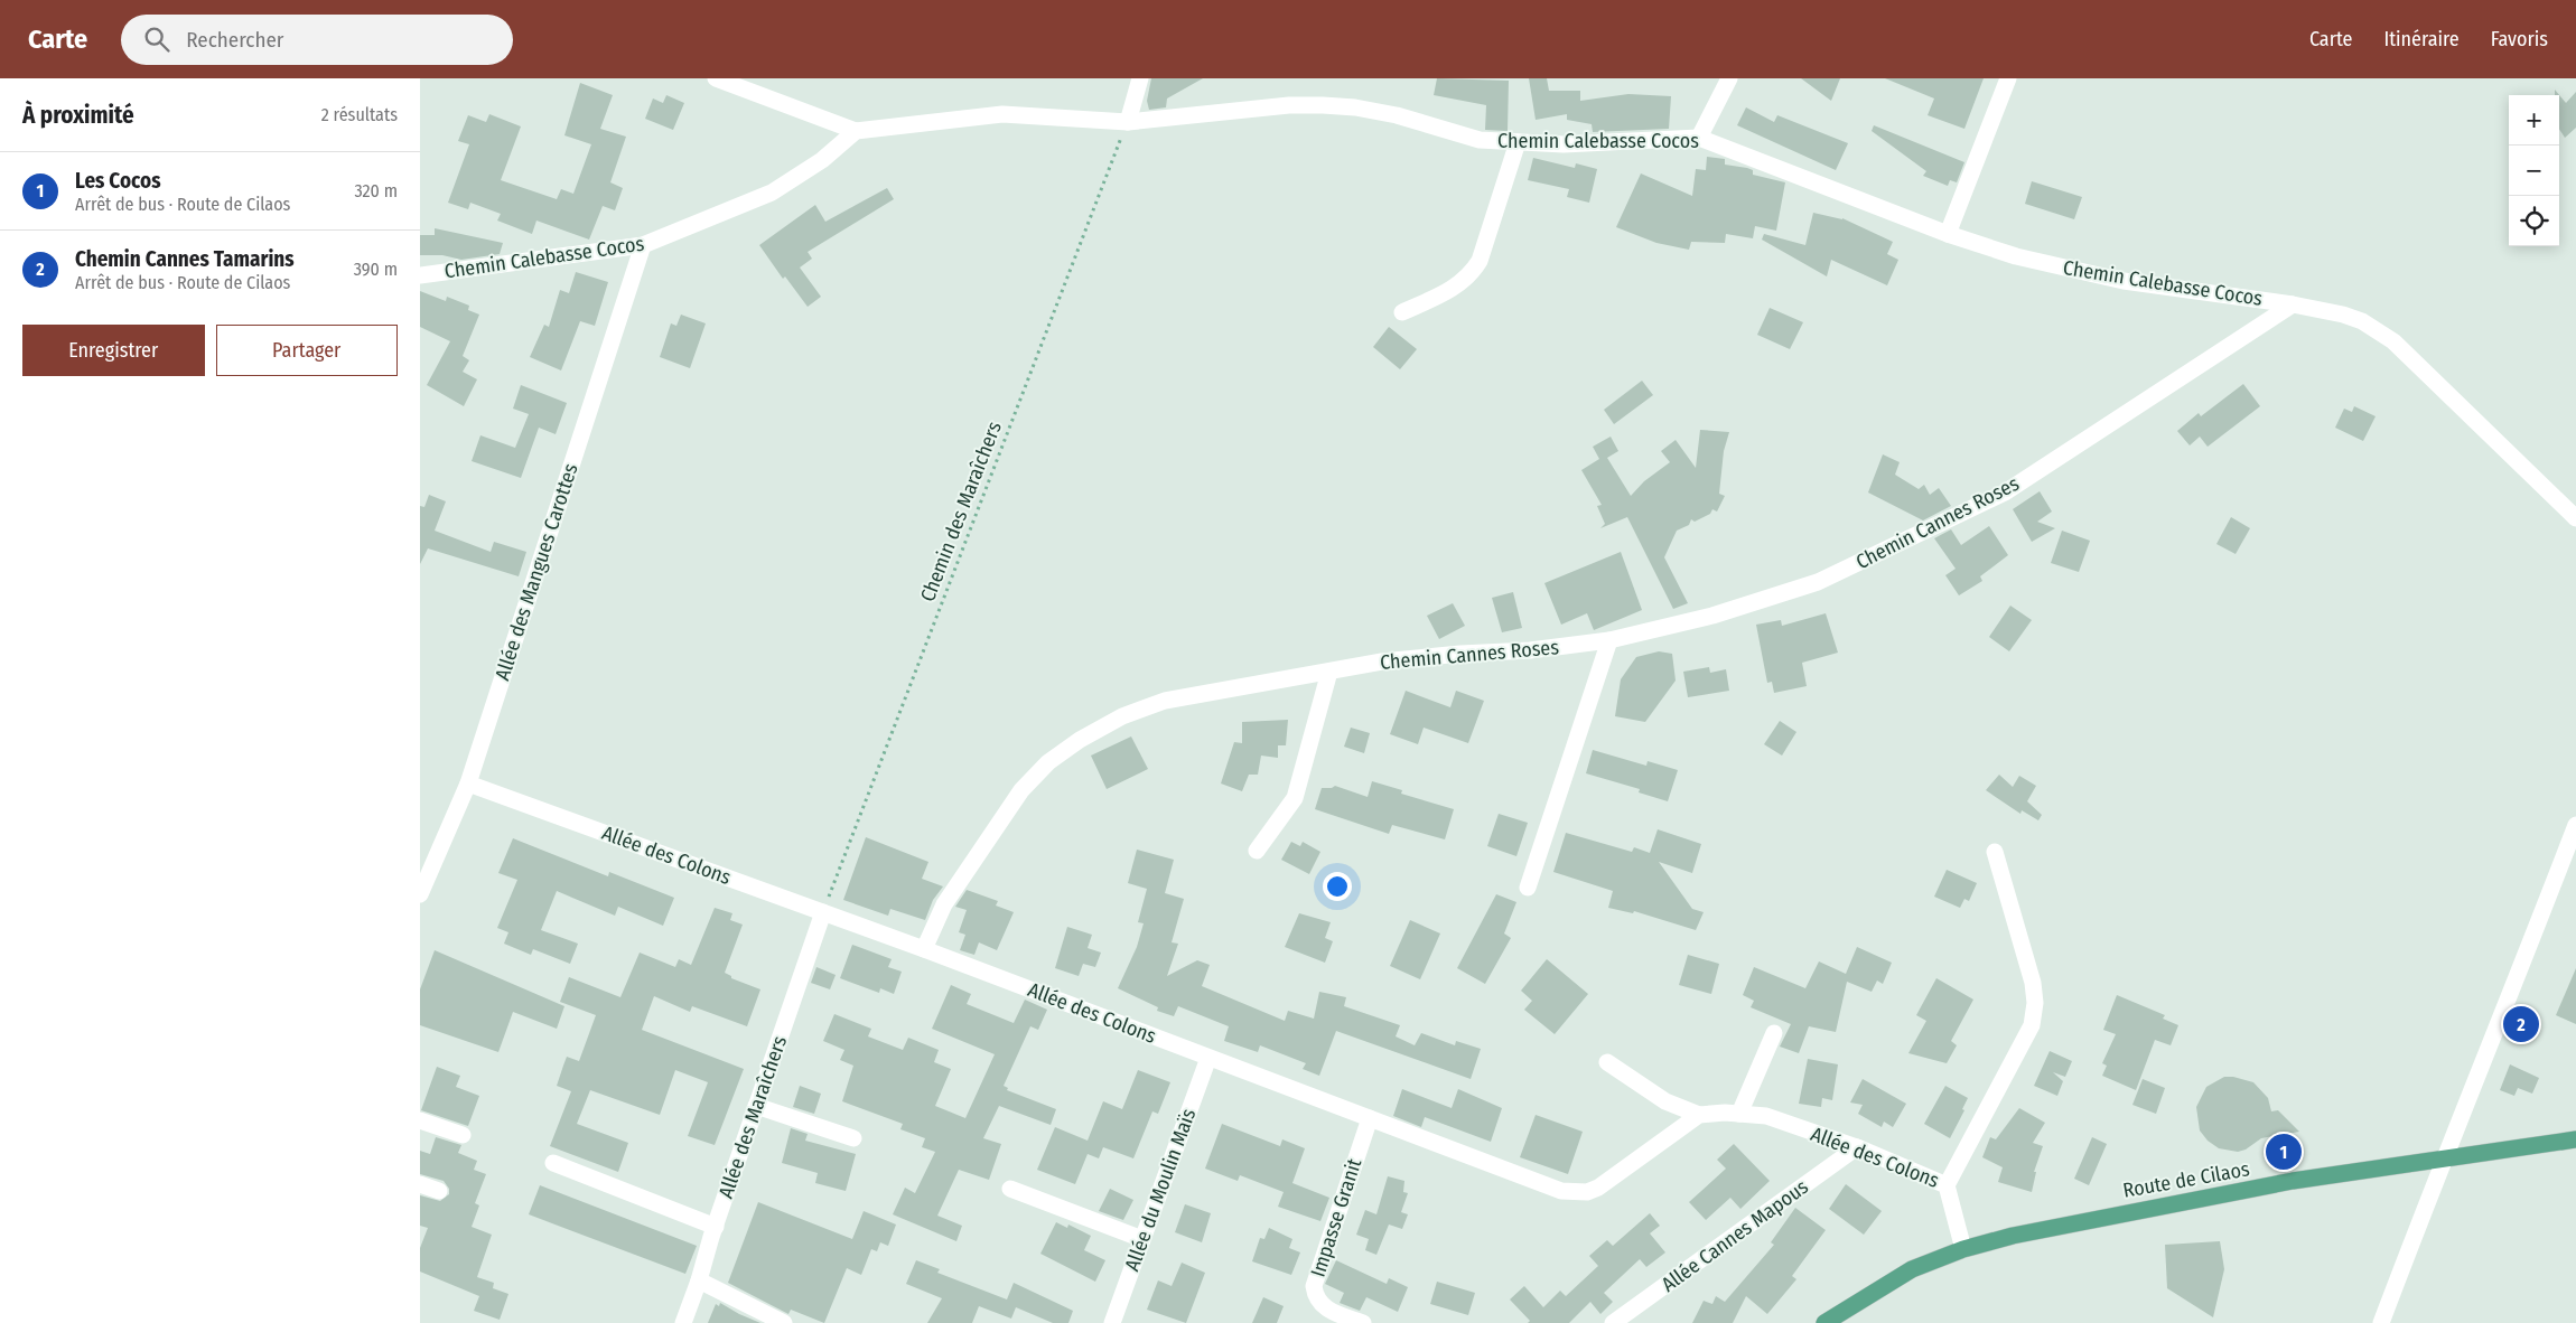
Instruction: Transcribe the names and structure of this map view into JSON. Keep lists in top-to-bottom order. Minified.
{"streets":{"main road":["Route de Cilaos"],"street":["Chemin Calebasse Cocos","Chemin Cannes Roses","Allée des Mangues Carottes","Allée des Colons","Allée des Maraîchers","Allée du Moulin Maïs","Impasse Granit","Allée Cannes Mapous"],"path":["Chemin des Maraîchers"]},"crossings":[["Chemin Calebasse Cocos","Chemin des Maraîchers"],["Chemin Calebasse Cocos","Chemin Cannes Roses"],["Chemin Calebasse Cocos","Allée des Mangues Carottes"],["Chemin des Maraîchers","Allée des Colons"],["Chemin des Maraîchers","Allée des Maraîchers"],["Chemin Cannes Roses","Allée des Colons"],["Allée des Mangues Carottes","Allée des Colons"],["Allée des Colons","Allée des Maraîchers"],["Allée des Colons","Route de Cilaos"],["Allée des Colons","Allée du Moulin Maïs"],["Allée des Colons","Impasse Granit"],["Allée des Colons","Allée Cannes Mapous"]],"page":{"header":"Carte","search":"Rechercher","nav":["Carte","Itinéraire","Favoris"],"heading":["À proximité","2 résultats"],"map_buttons":["+","−"],"list":[{"mark":"1","name":"Les Cocos","note":"Arrêt de bus · Route de Cilaos","value":"320 m"},{"mark":"2","name":"Chemin Cannes Tamarins","note":"Arrêt de bus · Route de Cilaos","value":"390 m"}],"buttons":["Enregistrer","Partager"],"pins":["2","1"]}}
